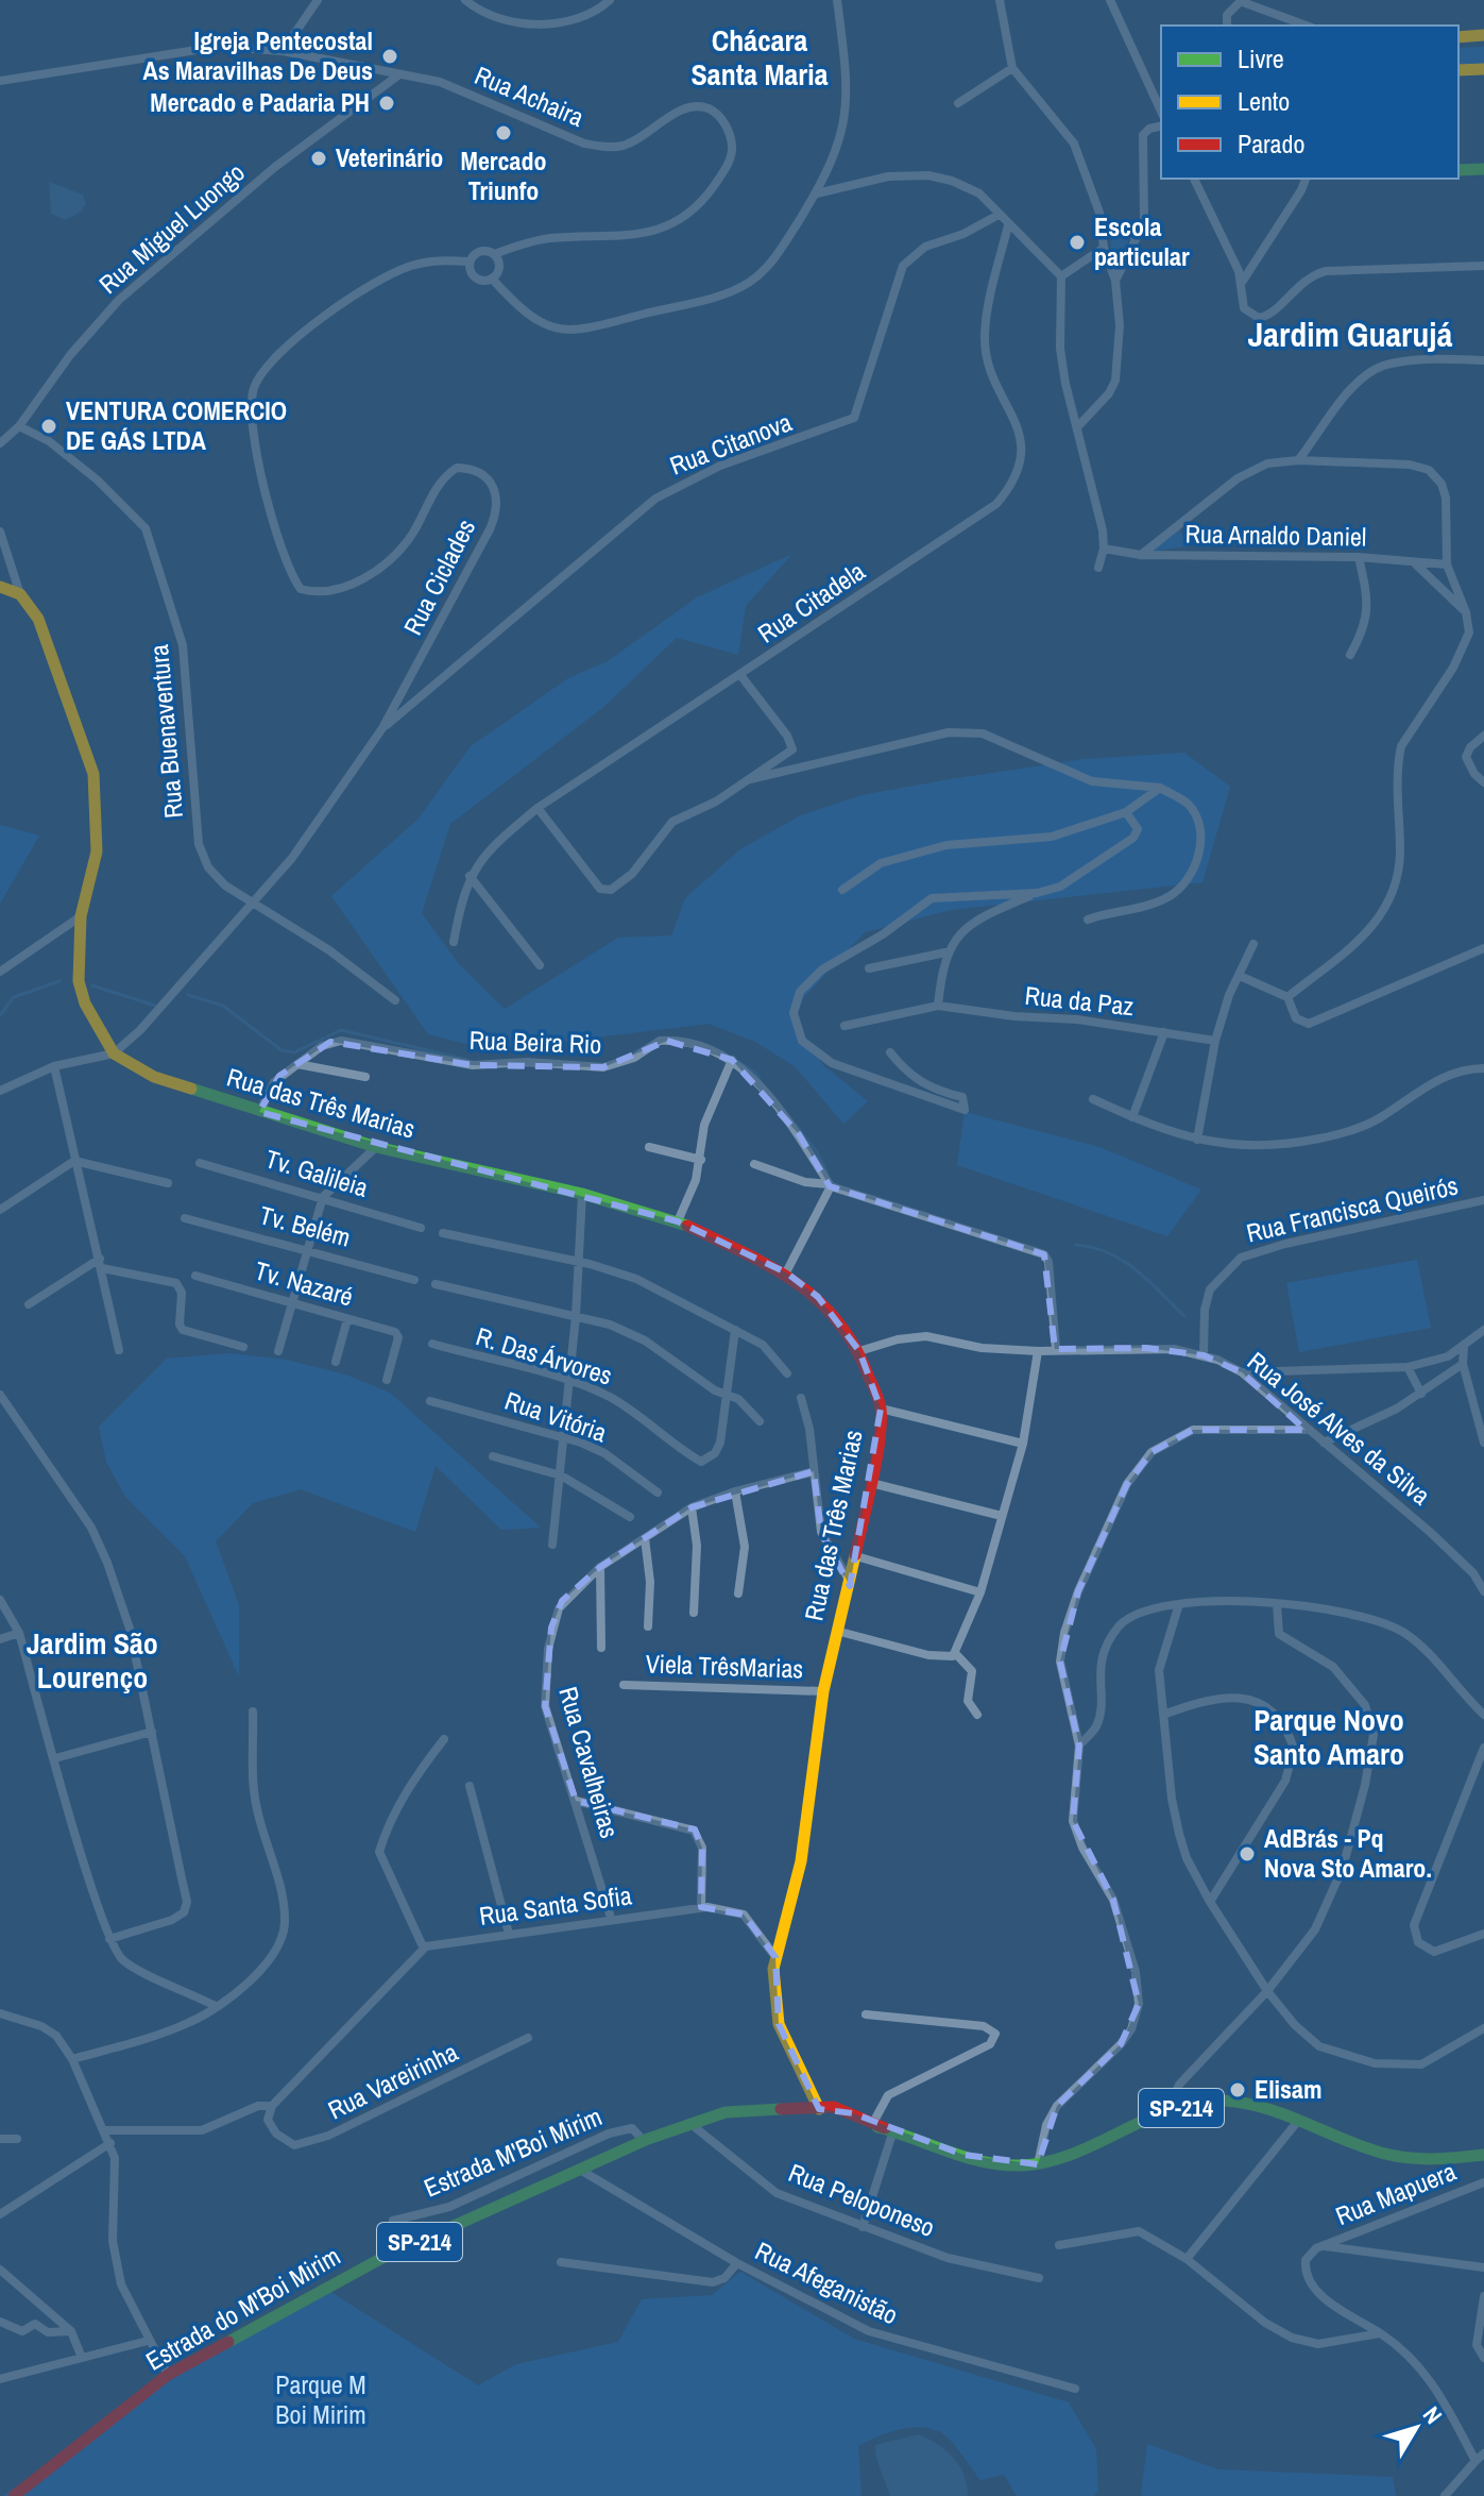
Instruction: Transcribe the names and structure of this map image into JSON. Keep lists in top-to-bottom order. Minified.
{"streets":{"street":["Rua Achaira","Rua Miguel Luongo","Rua Citanova","Rua Arnaldo Daniel","Rua Ciclades","Rua Citadela","Rua Buenaventura","Rua da Paz","Rua Beira Rio","Rua das Três Marias","Tv. Galileia","Rua Francisca Queirós","Tv. Belém","Tv. Nazaré","R. Das Árvores","Rua Vitória","Rua José Alves da Silva","Viela TrêsMarias","Rua Cavalheiras","Rua Santa Sofia","Rua Vareirinha","SP-214","Estrada M'Boi Mirim","Rua Mapuera","Rua Peloponeso","Rua Afeganistão","Estrada do M'Boi Mirim"]},"crossings":[["Rua Achaira","Rua Miguel Luongo"],["Rua Achaira","Rua Ciclades"],["Rua Miguel Luongo","Rua Buenaventura"],["Rua Citanova","Rua Ciclades"],["Rua Ciclades","Rua Buenaventura"],["Rua Ciclades","Rua das Três Marias"],["Rua Beira Rio","Rua das Três Marias"],["Rua das Três Marias","Rua José Alves da Silva"],["Rua das Três Marias","Viela TrêsMarias"],["Rua das Três Marias","Rua Santa Sofia"],["Rua das Três Marias","Estrada do M'Boi Mirim"],["Rua Francisca Queirós","Rua José Alves da Silva"],["Rua Cavalheiras","Rua Santa Sofia"],["Estrada M'Boi Mirim","Estrada do M'Boi Mirim"],["Rua Peloponeso","Estrada do M'Boi Mirim"],["Rua Afeganistão","Estrada do M'Boi Mirim"]],"districts":["Chácara Santa Maria","Jardim Guarujá","Jardim São Lourenço","Parque Novo Santo Amaro"],"parks":["Parque M Boi Mirim"],"places":["Igreja Pentecostal As Maravilhas De Deus","Mercado e Padaria PH","Mercado Triunfo","Veterinário","Escola particular","VENTURA COMERCIO DE GÁS LTDA","AdBrás - Pq Nova Sto Amaro.","Elisam"],"legend":["Livre","Lento","Parado"],"north":"top right"}
